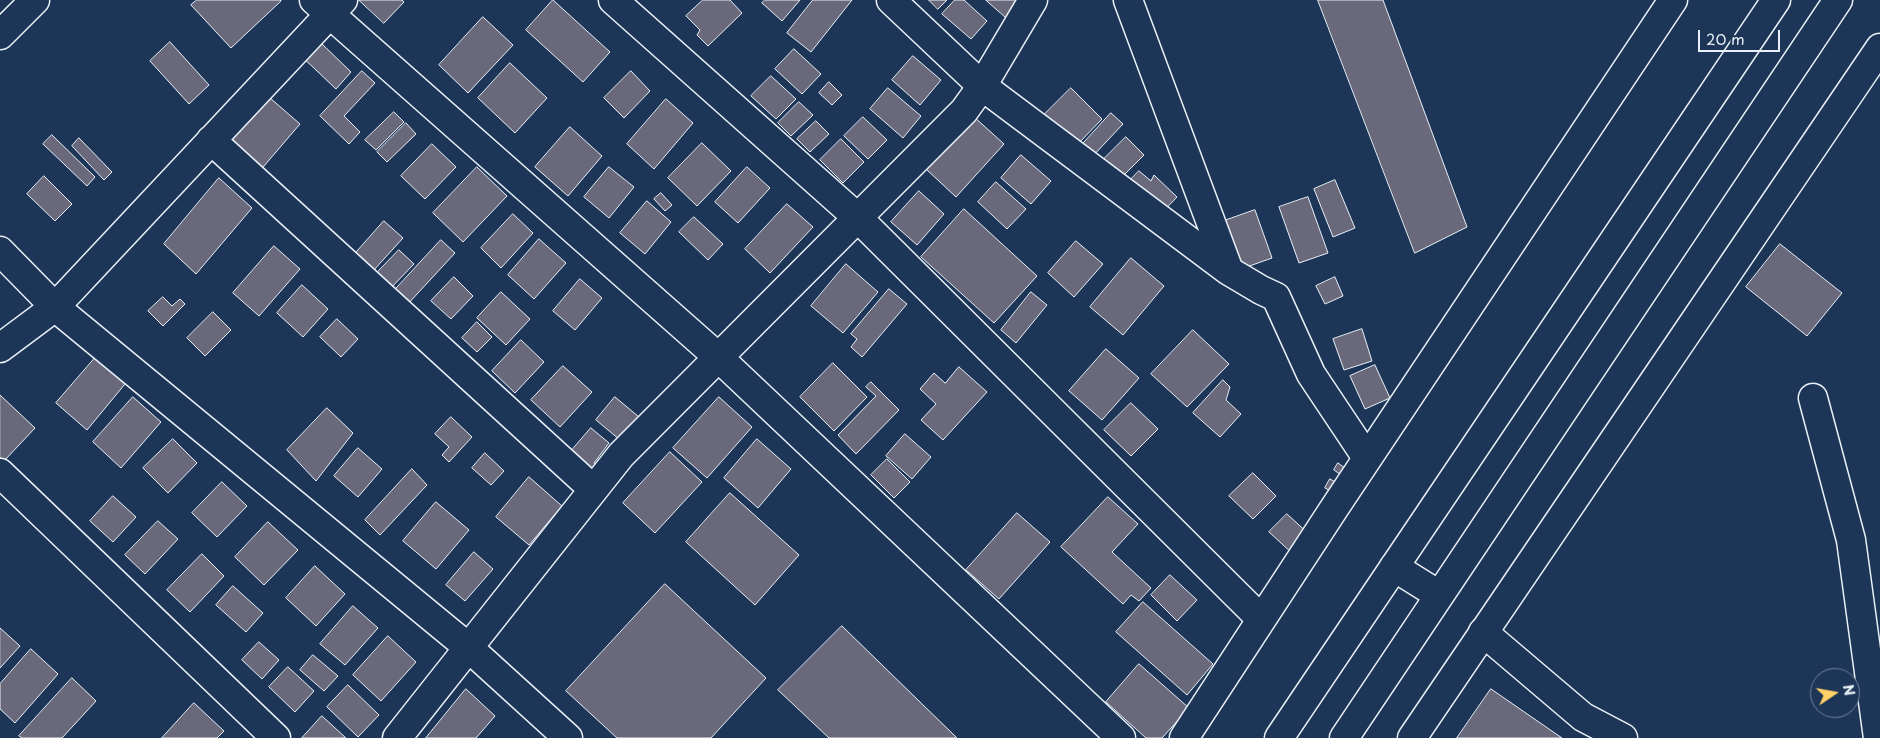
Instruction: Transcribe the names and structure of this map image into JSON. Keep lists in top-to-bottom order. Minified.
{"scale_bar":"20 m","north":"right"}
